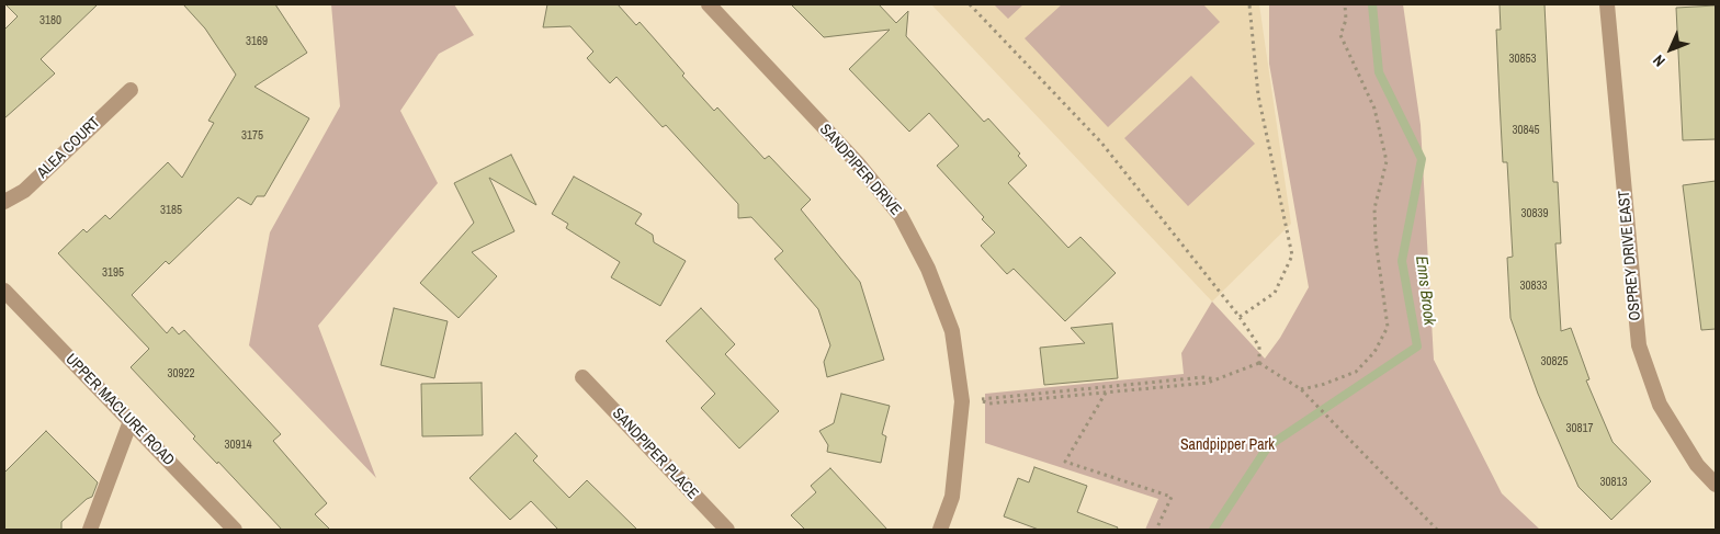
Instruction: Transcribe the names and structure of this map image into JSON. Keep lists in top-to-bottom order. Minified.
{"streets":{"street":["ALEA COURT","SANDPIPER DRIVE","OSPREY DRIVE EAST","UPPER MACLURE ROAD","SANDPIPER PLACE"]},"water":["Enns Brook"],"parks":["Sandpipper Park"],"house_numbers":["3180","3169","30853","30845","3175","3185","30839","3195","30833","30825","30922","30817","30914","30813"],"north":"bottom left"}
